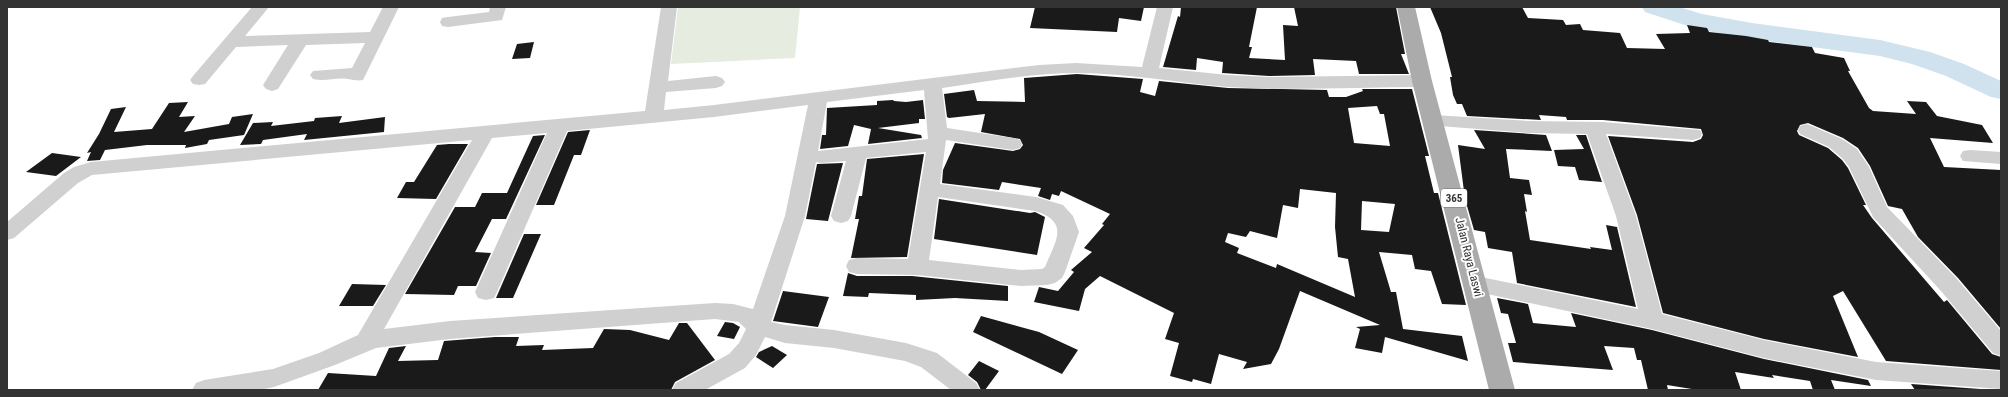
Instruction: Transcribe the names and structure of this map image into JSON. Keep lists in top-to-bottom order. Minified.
{"streets":{"main road":["365","Jalan Raya Laswi"]}}
